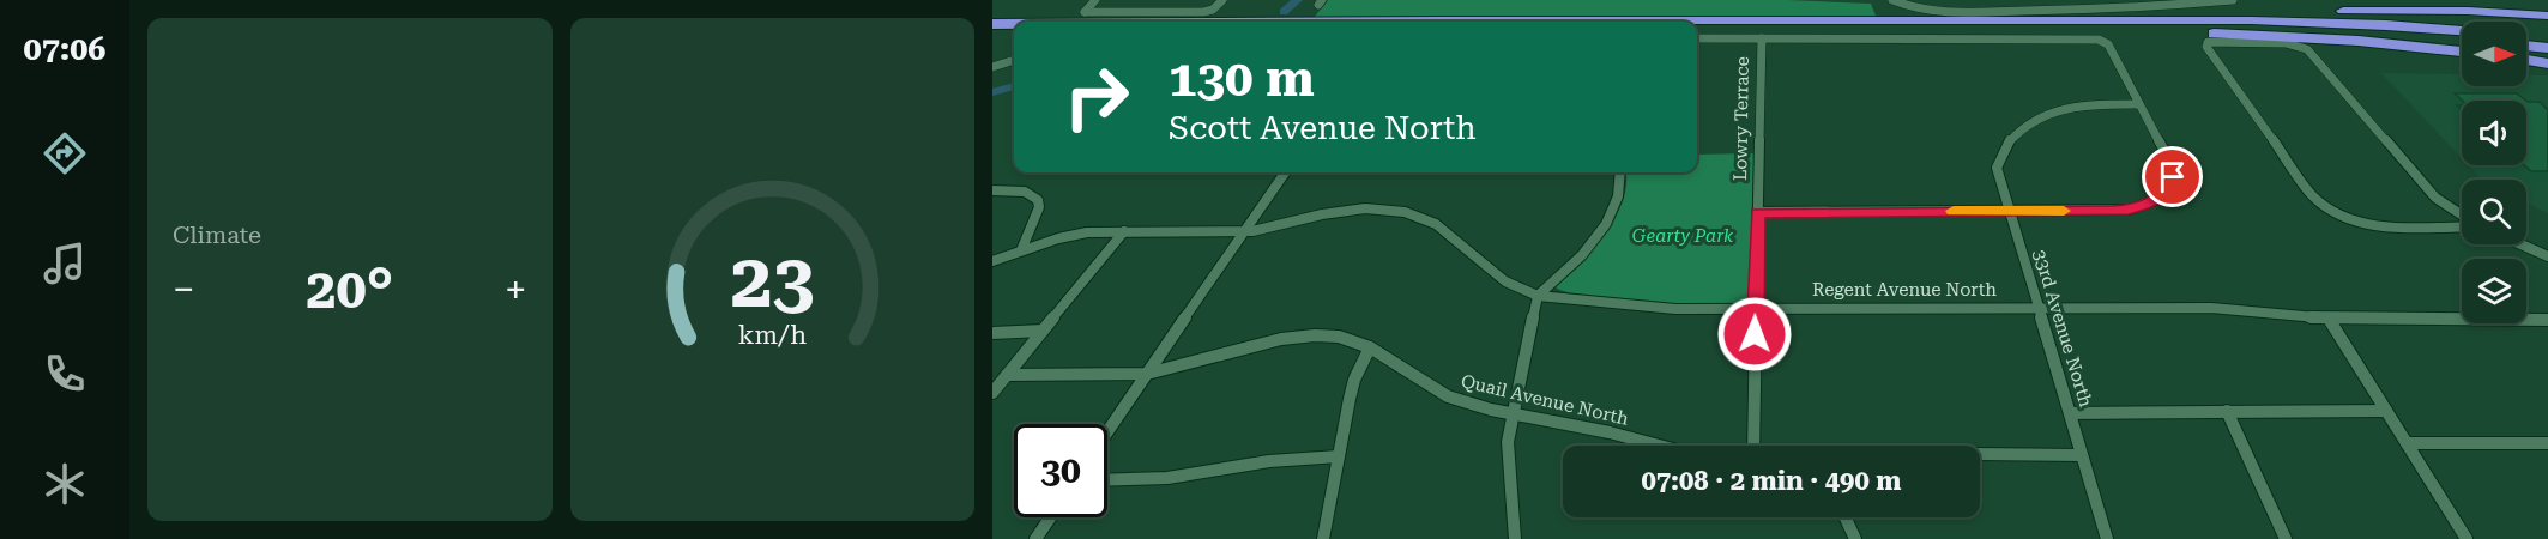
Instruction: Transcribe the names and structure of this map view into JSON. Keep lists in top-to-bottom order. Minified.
{"streets":{"street":["Lowry Terrace","Regent Avenue North","33rd Avenue North","Quail Avenue North"]},"crossings":[["Lowry Terrace","Regent Avenue North"],["Regent Avenue North","33rd Avenue North"]],"parks":["Gearty Park"],"north":"right","page":{"tabs":"07:06","tile":"Climate","turn":["130 m","Scott Avenue North"],"heat":["−","20°","+"],"limit":"30","trip":"07:08 · 2 min · 490 m","gauge":["23","km/h"]}}
